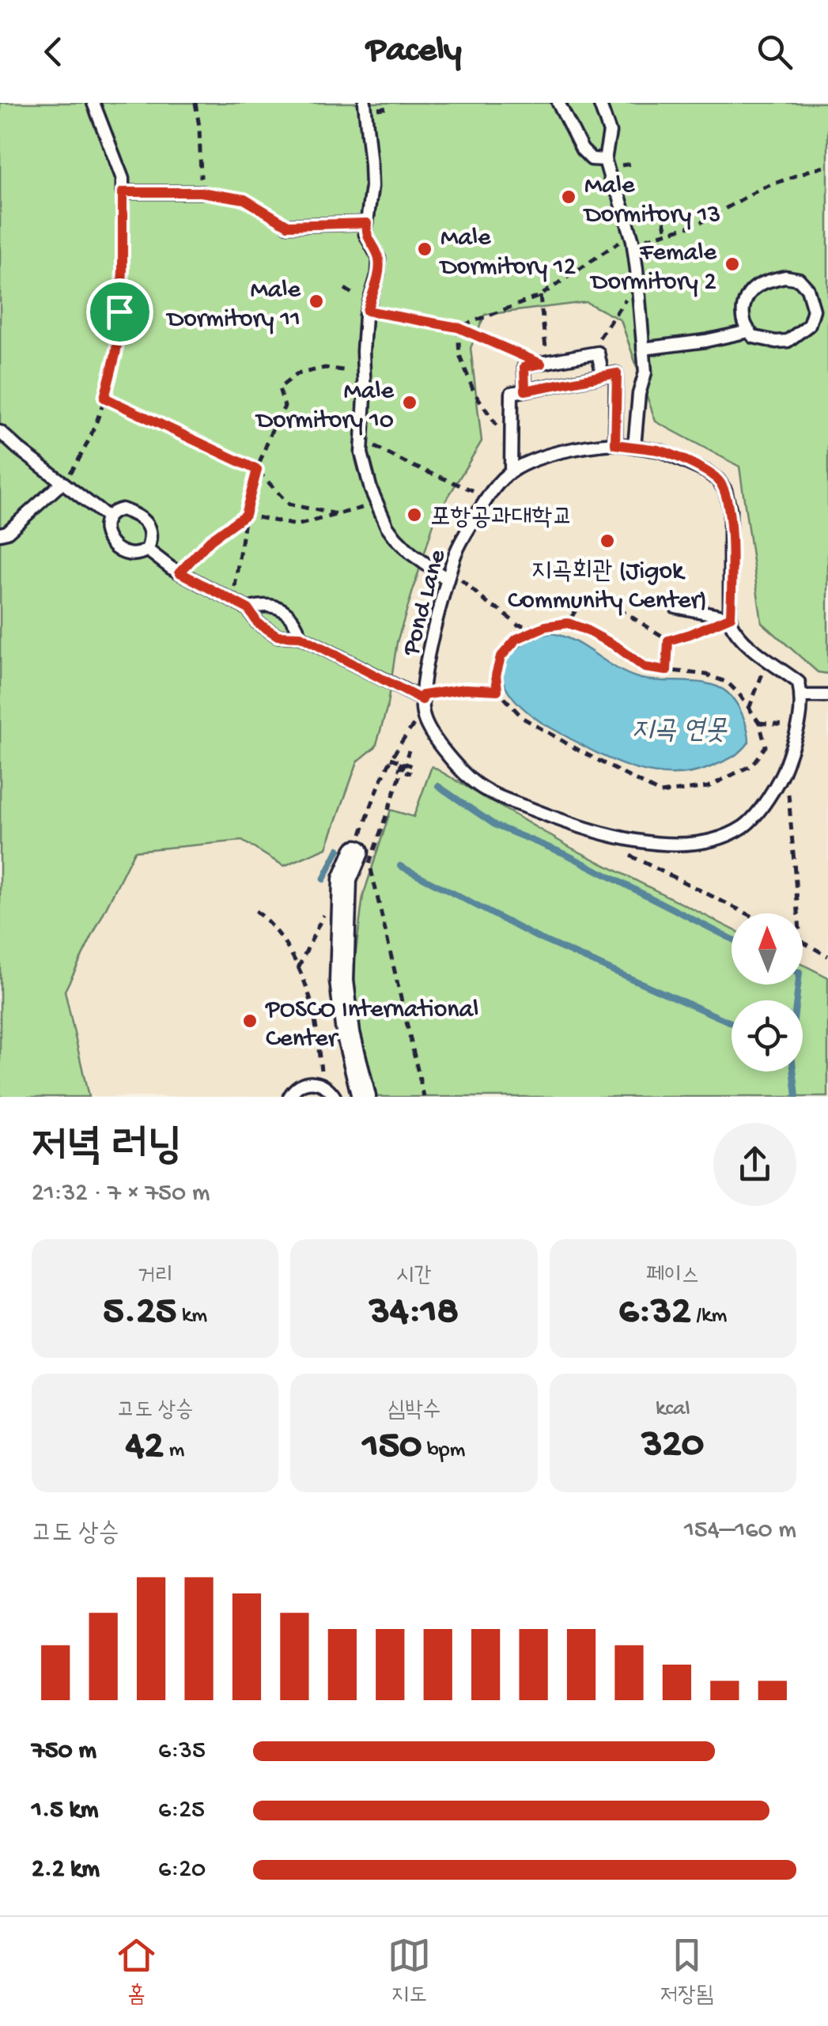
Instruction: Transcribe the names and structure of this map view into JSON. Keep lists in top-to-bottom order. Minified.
{"streets":{"lane":["Pond Lane"]},"water":["지곡 연못"],"places":["Male Dormitory 13","Male Dormitory 12","Female Dormitory 2","Male Dormitory 11","Male Dormitory 10","포항공과대학교","지곡회관 (Jigok Community Center)","POSCO International Center"],"north":"top","page":{"header":"Pacely","heading":["저녁 러닝","21:32 · 7 × 750 m"],"stats":[["거리","5.25 km"],["시간","34:18"],["페이스","6:32 /km"],["고도 상승","42 m"],["심박수","150 bpm"],["kcal","320"]],"chart":["고도 상승","154–160 m"],"list":[{"name":"750 m","note":"6:35"},{"name":"1.5 km","note":"6:25"},{"name":"2.2 km","note":"6:20"}],"tabs":["홈","지도","저장됨"]}}
